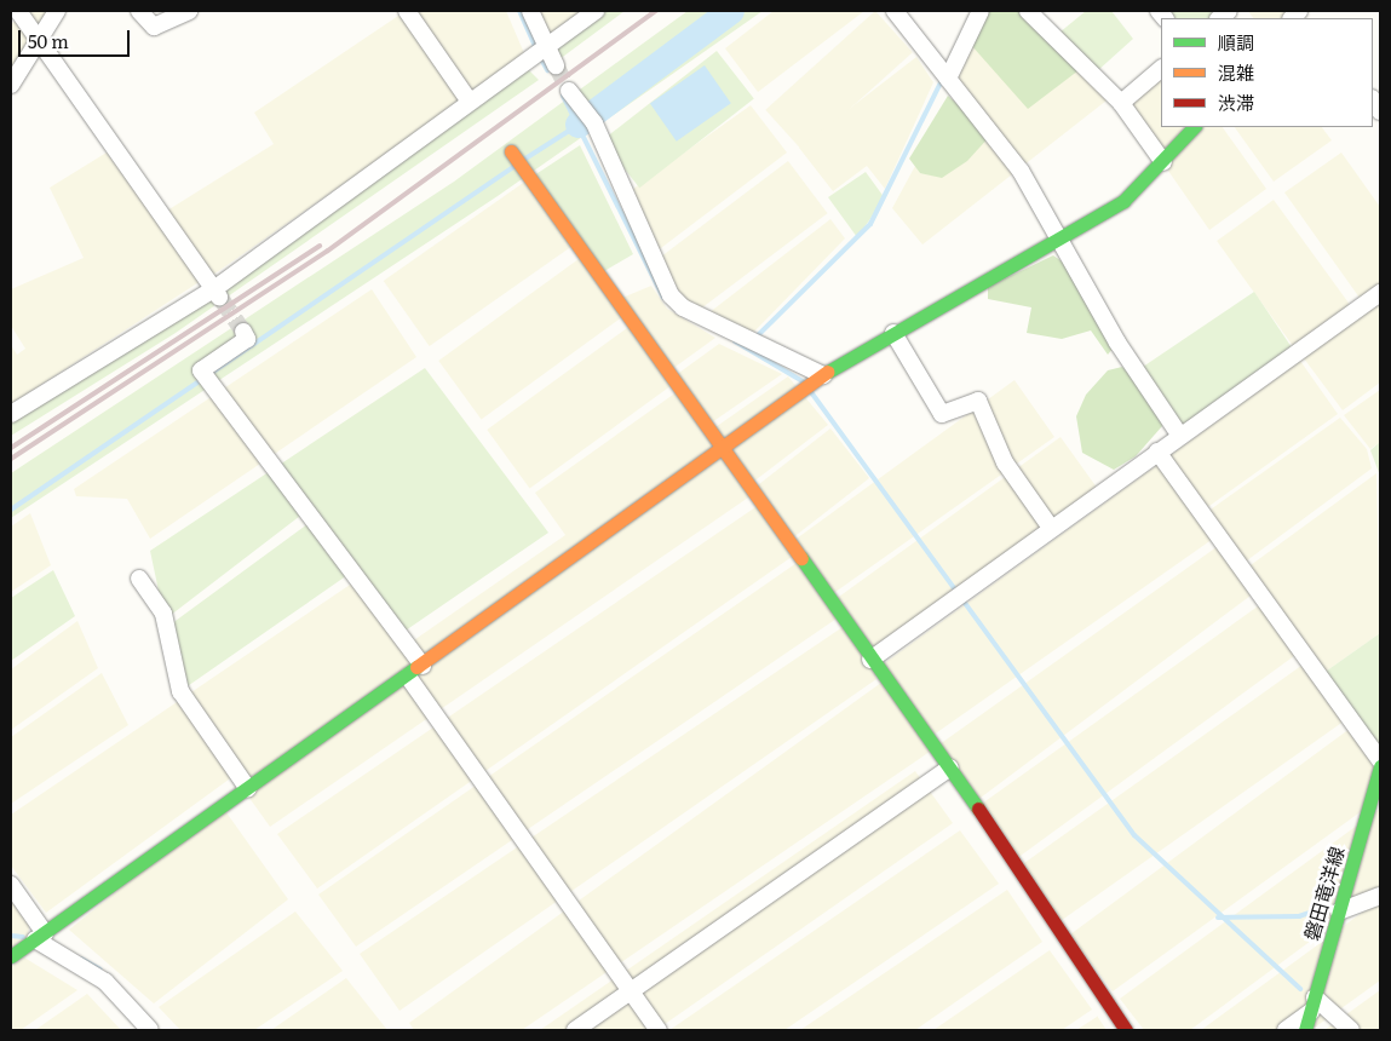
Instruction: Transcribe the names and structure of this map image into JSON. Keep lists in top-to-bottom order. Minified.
{"streets":{"street":["磐田竜洋線"]},"legend":["順調","混雑","渋滞"],"scale_bar":"50 m"}
